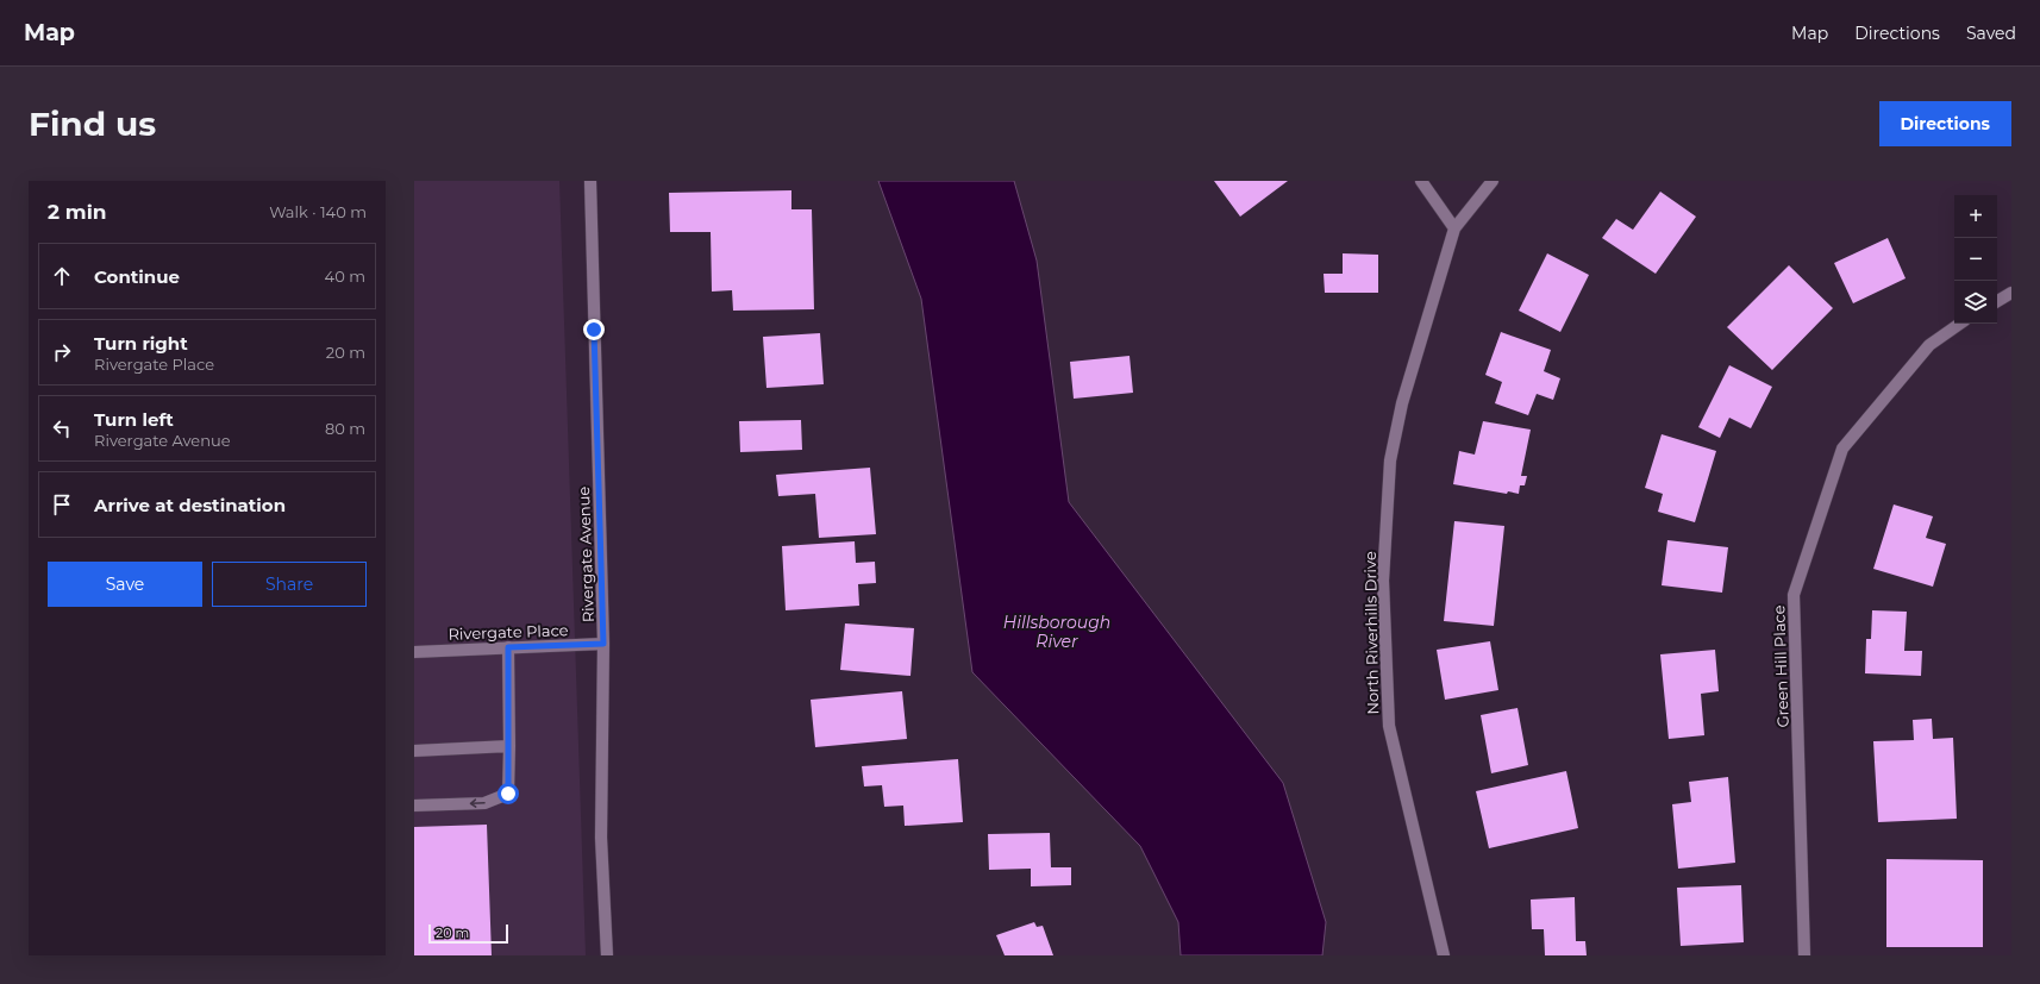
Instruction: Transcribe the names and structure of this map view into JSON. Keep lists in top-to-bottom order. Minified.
{"streets":{"street":["Rivergate Avenue","Rivergate Place","North Riverhills Drive","Green Hill Place"]},"crossings":[["Rivergate Avenue","Rivergate Place"]],"water":["Hillsborough River"],"scale_bar":"20 m","page":{"header":"Map","nav":["Map","Directions","Saved"],"buttons":["Directions",["Save","Share"]],"title":"Find us","heading":["2 min","Walk · 140 m"],"map_buttons":["+","−"],"list":[["Continue","40 m"],["Turn right","Rivergate Place","20 m"],["Turn left","Rivergate Avenue","80 m"],"Arrive at destination"],"scale":"20 m"}}
